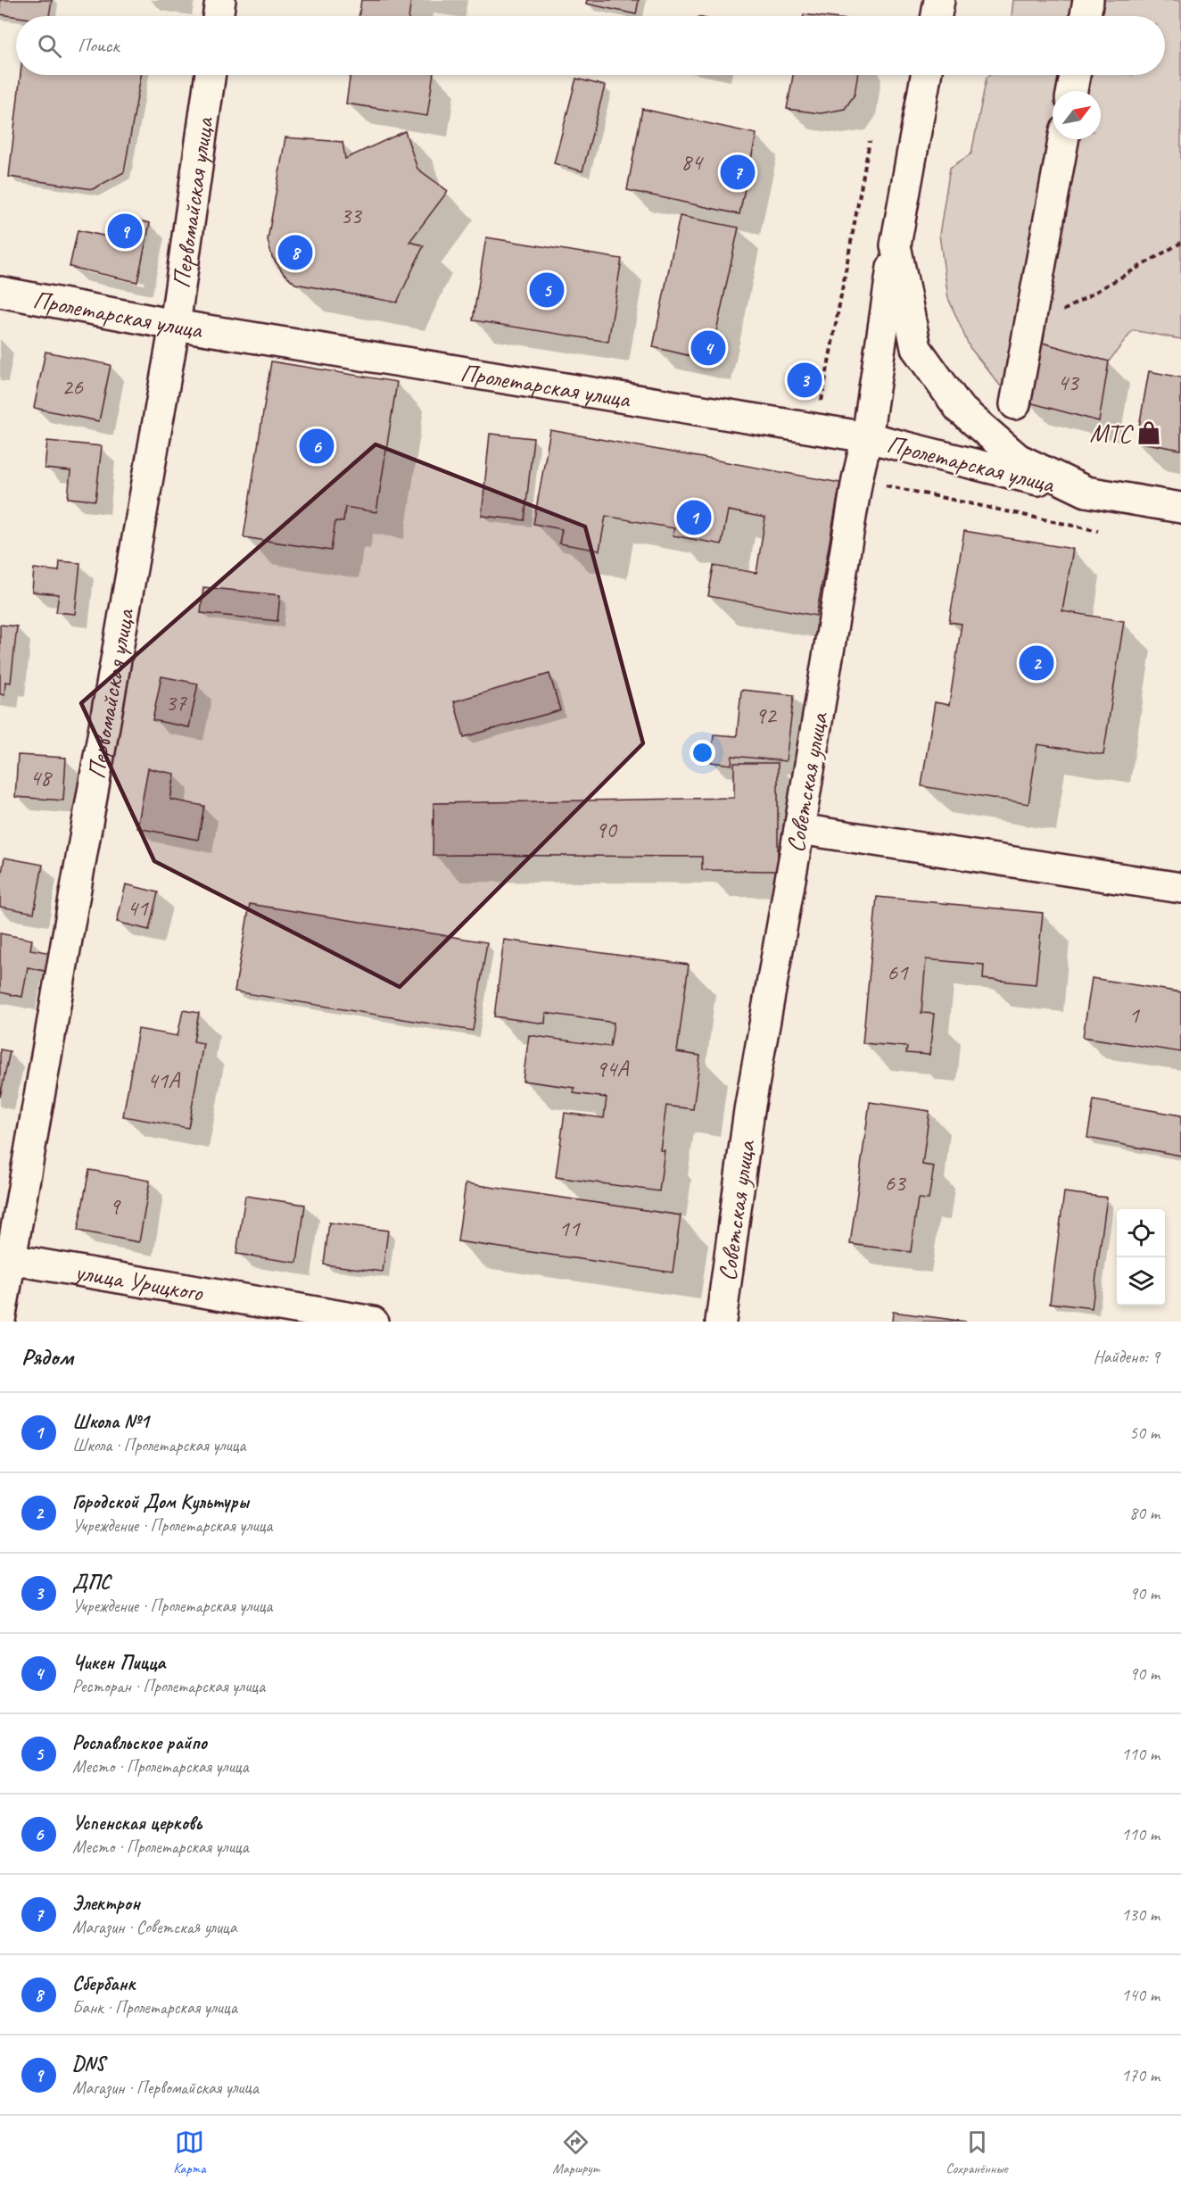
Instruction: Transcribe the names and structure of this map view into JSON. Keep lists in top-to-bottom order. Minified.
{"streets":{"street":["Первомайская улица","Пролетарская улица","Советская улица","улица Урицкого"]},"crossings":[["Первомайская улица","Пролетарская улица"],["Первомайская улица","улица Урицкого"],["Пролетарская улица","Советская улица"]],"places":{"shop":["МТС"]},"house_numbers":["84","33","43","26","37","92","48","90","41","61","1","94А","41А","63","9","11"],"north":"top right","page":{"search":"Поиск","pins":["7","9","8","5","4","3","6","1","2"],"heading":["Рядом","Найдено: 9"],"list":[{"mark":"1","name":"Школа №1","note":"Школа · Пролетарская улица","value":"50 m"},{"mark":"2","name":"Городской Дом Культуры","note":"Учреждение · Пролетарская улица","value":"80 m"},{"mark":"3","name":"ДПС","note":"Учреждение · Пролетарская улица","value":"90 m"},{"mark":"4","name":"Чикен Пицца","note":"Ресторан · Пролетарская улица","value":"90 m"},{"mark":"5","name":"Рославльское райпо","note":"Место · Пролетарская улица","value":"110 m"},{"mark":"6","name":"Успенская церковь","note":"Место · Пролетарская улица","value":"110 m"},{"mark":"7","name":"Электрон","note":"Магазин · Советская улица","value":"130 m"},{"mark":"8","name":"Сбербанк","note":"Банк · Пролетарская улица","value":"140 m"},{"mark":"9","name":"DNS","note":"Магазин · Первомайская улица","value":"170 m"}],"nav":["Карта","Маршрут","Сохранённые"]}}
